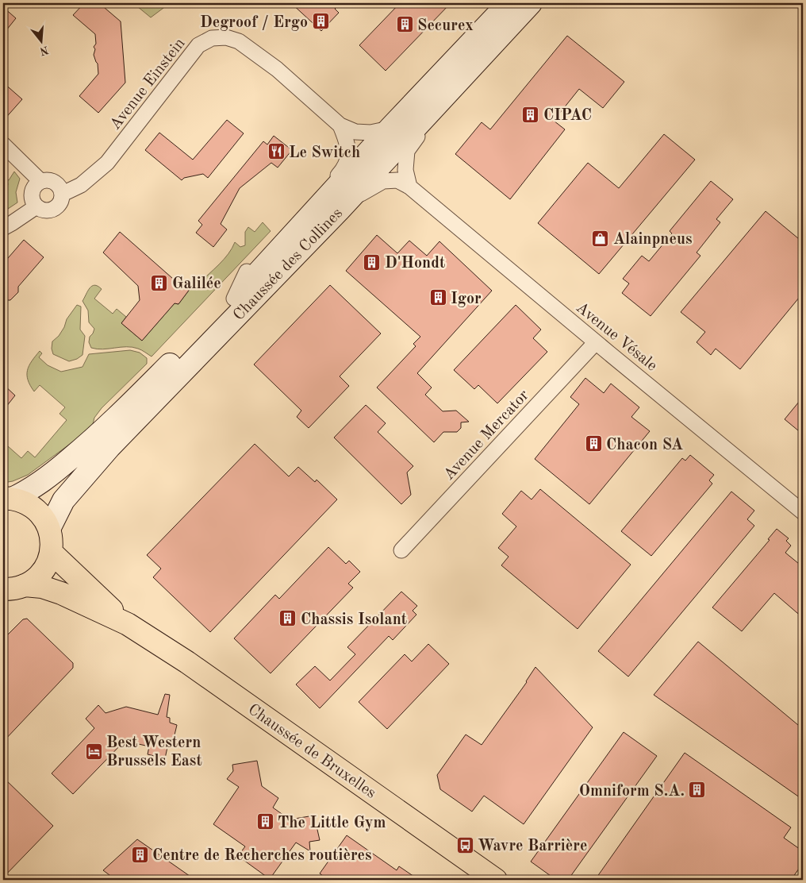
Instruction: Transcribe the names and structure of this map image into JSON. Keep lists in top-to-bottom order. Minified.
{"streets":{"main road":["Chaussée des Collines","Chaussée de Bruxelles"],"street":["Avenue Einstein","Avenue Vésale","Avenue Mercator"]},"crossings":[["Avenue Einstein","Chaussée des Collines"],["Chaussée des Collines","Avenue Vésale"],["Chaussée des Collines","Chaussée de Bruxelles"],["Avenue Vésale","Avenue Mercator"]],"places":{"building":["Degroof / Ergo","Securex","CIPAC","D'Hondt","Galilée","Igor","Chacon SA","Chassis Isolant","Omniform S.A.","The Little Gym","Centre de Recherches routières"],"restaurant":["Le Switch"],"shop":["Alainpneus"],"hotel":["Best Western Brussels East"],"bus stop":["Wavre Barrière"]},"north":"bottom"}
